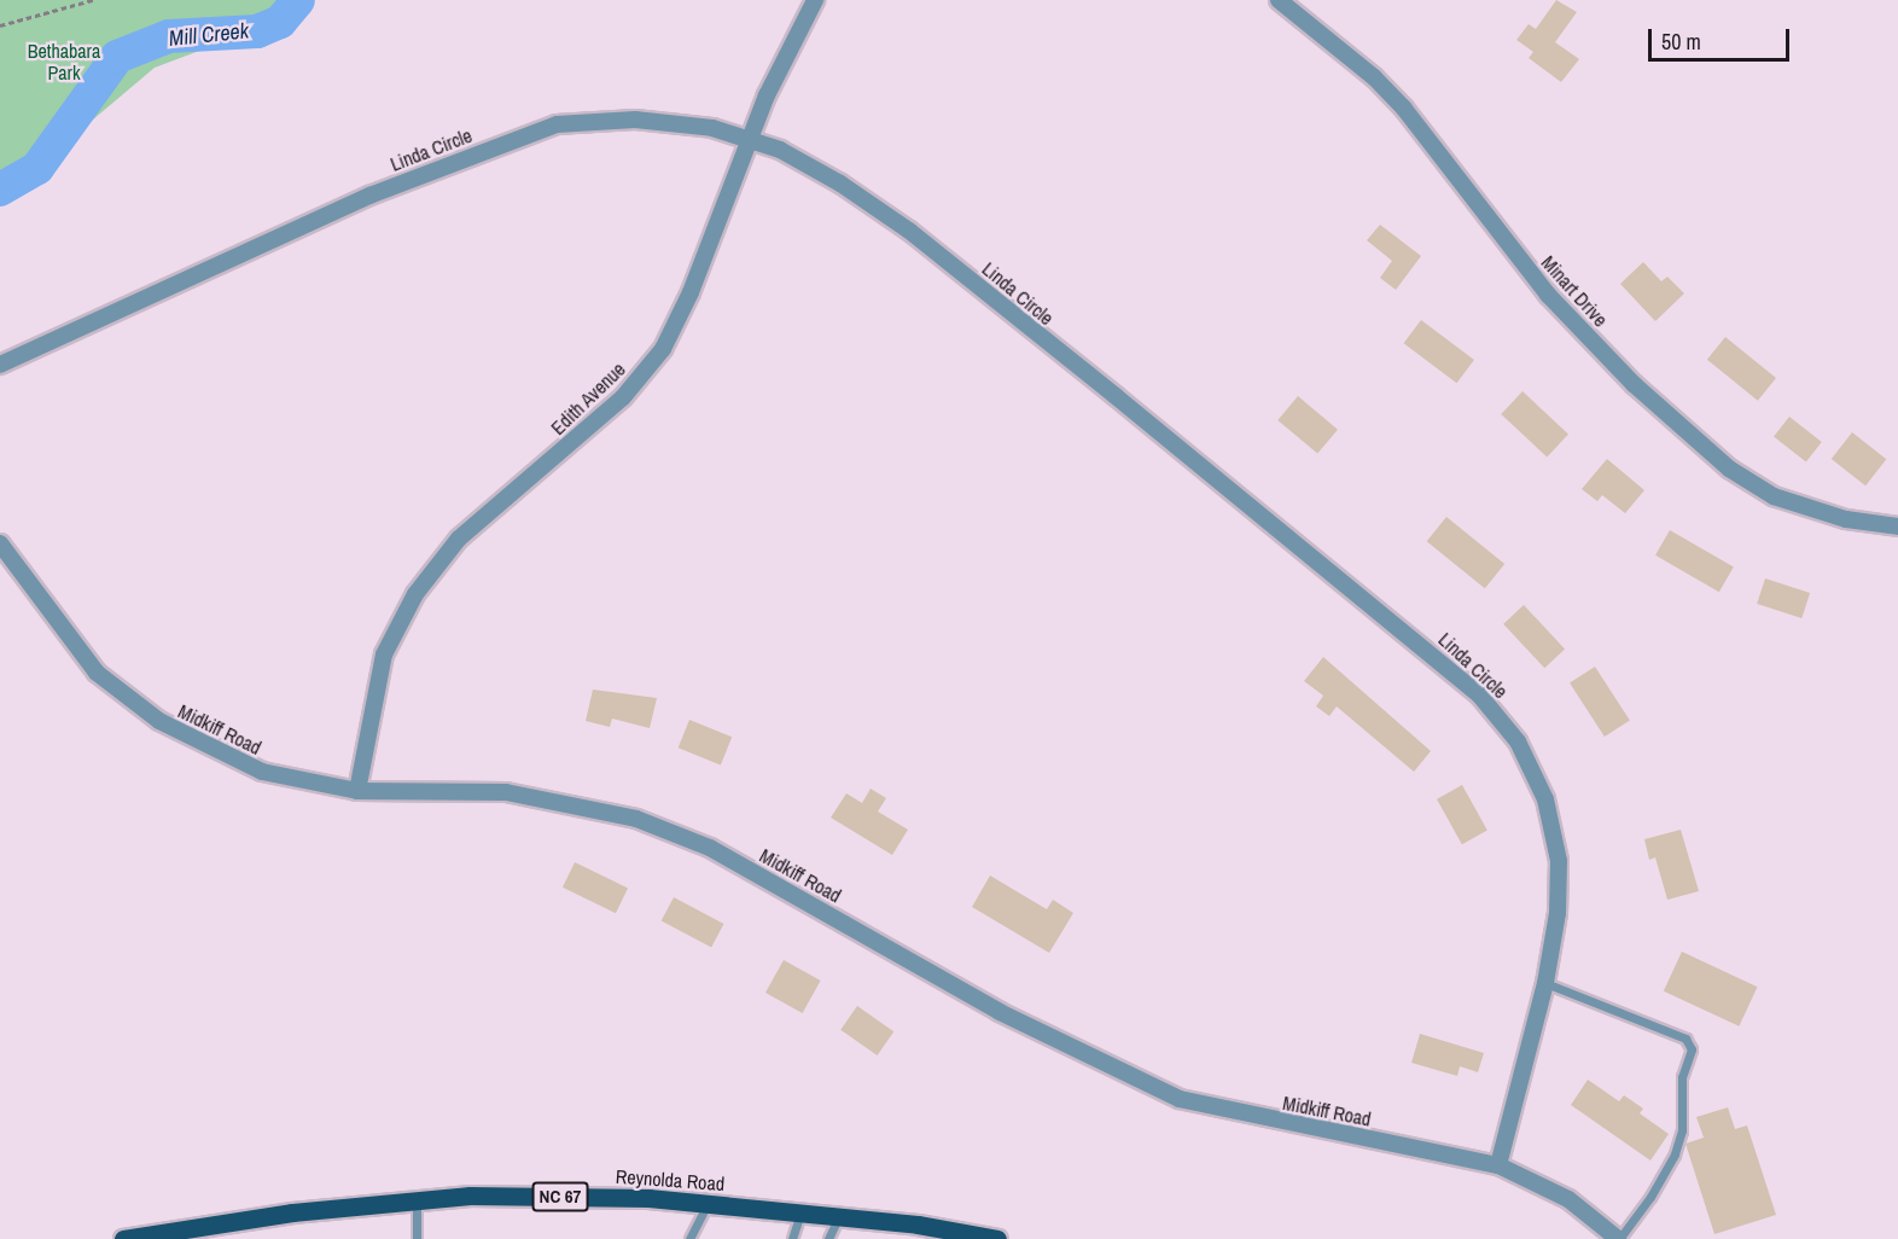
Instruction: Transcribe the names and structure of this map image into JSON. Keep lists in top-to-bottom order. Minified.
{"streets":{"main road":["Reynolda Road","NC 67"],"street":["Linda Circle","Minart Drive","Edith Avenue","Midkiff Road"]},"crossings":[["Linda Circle","Edith Avenue"],["Linda Circle","Midkiff Road"],["Edith Avenue","Midkiff Road"]],"water":["Mill Creek"],"parks":["Bethabara Park"],"scale_bar":"50 m"}
